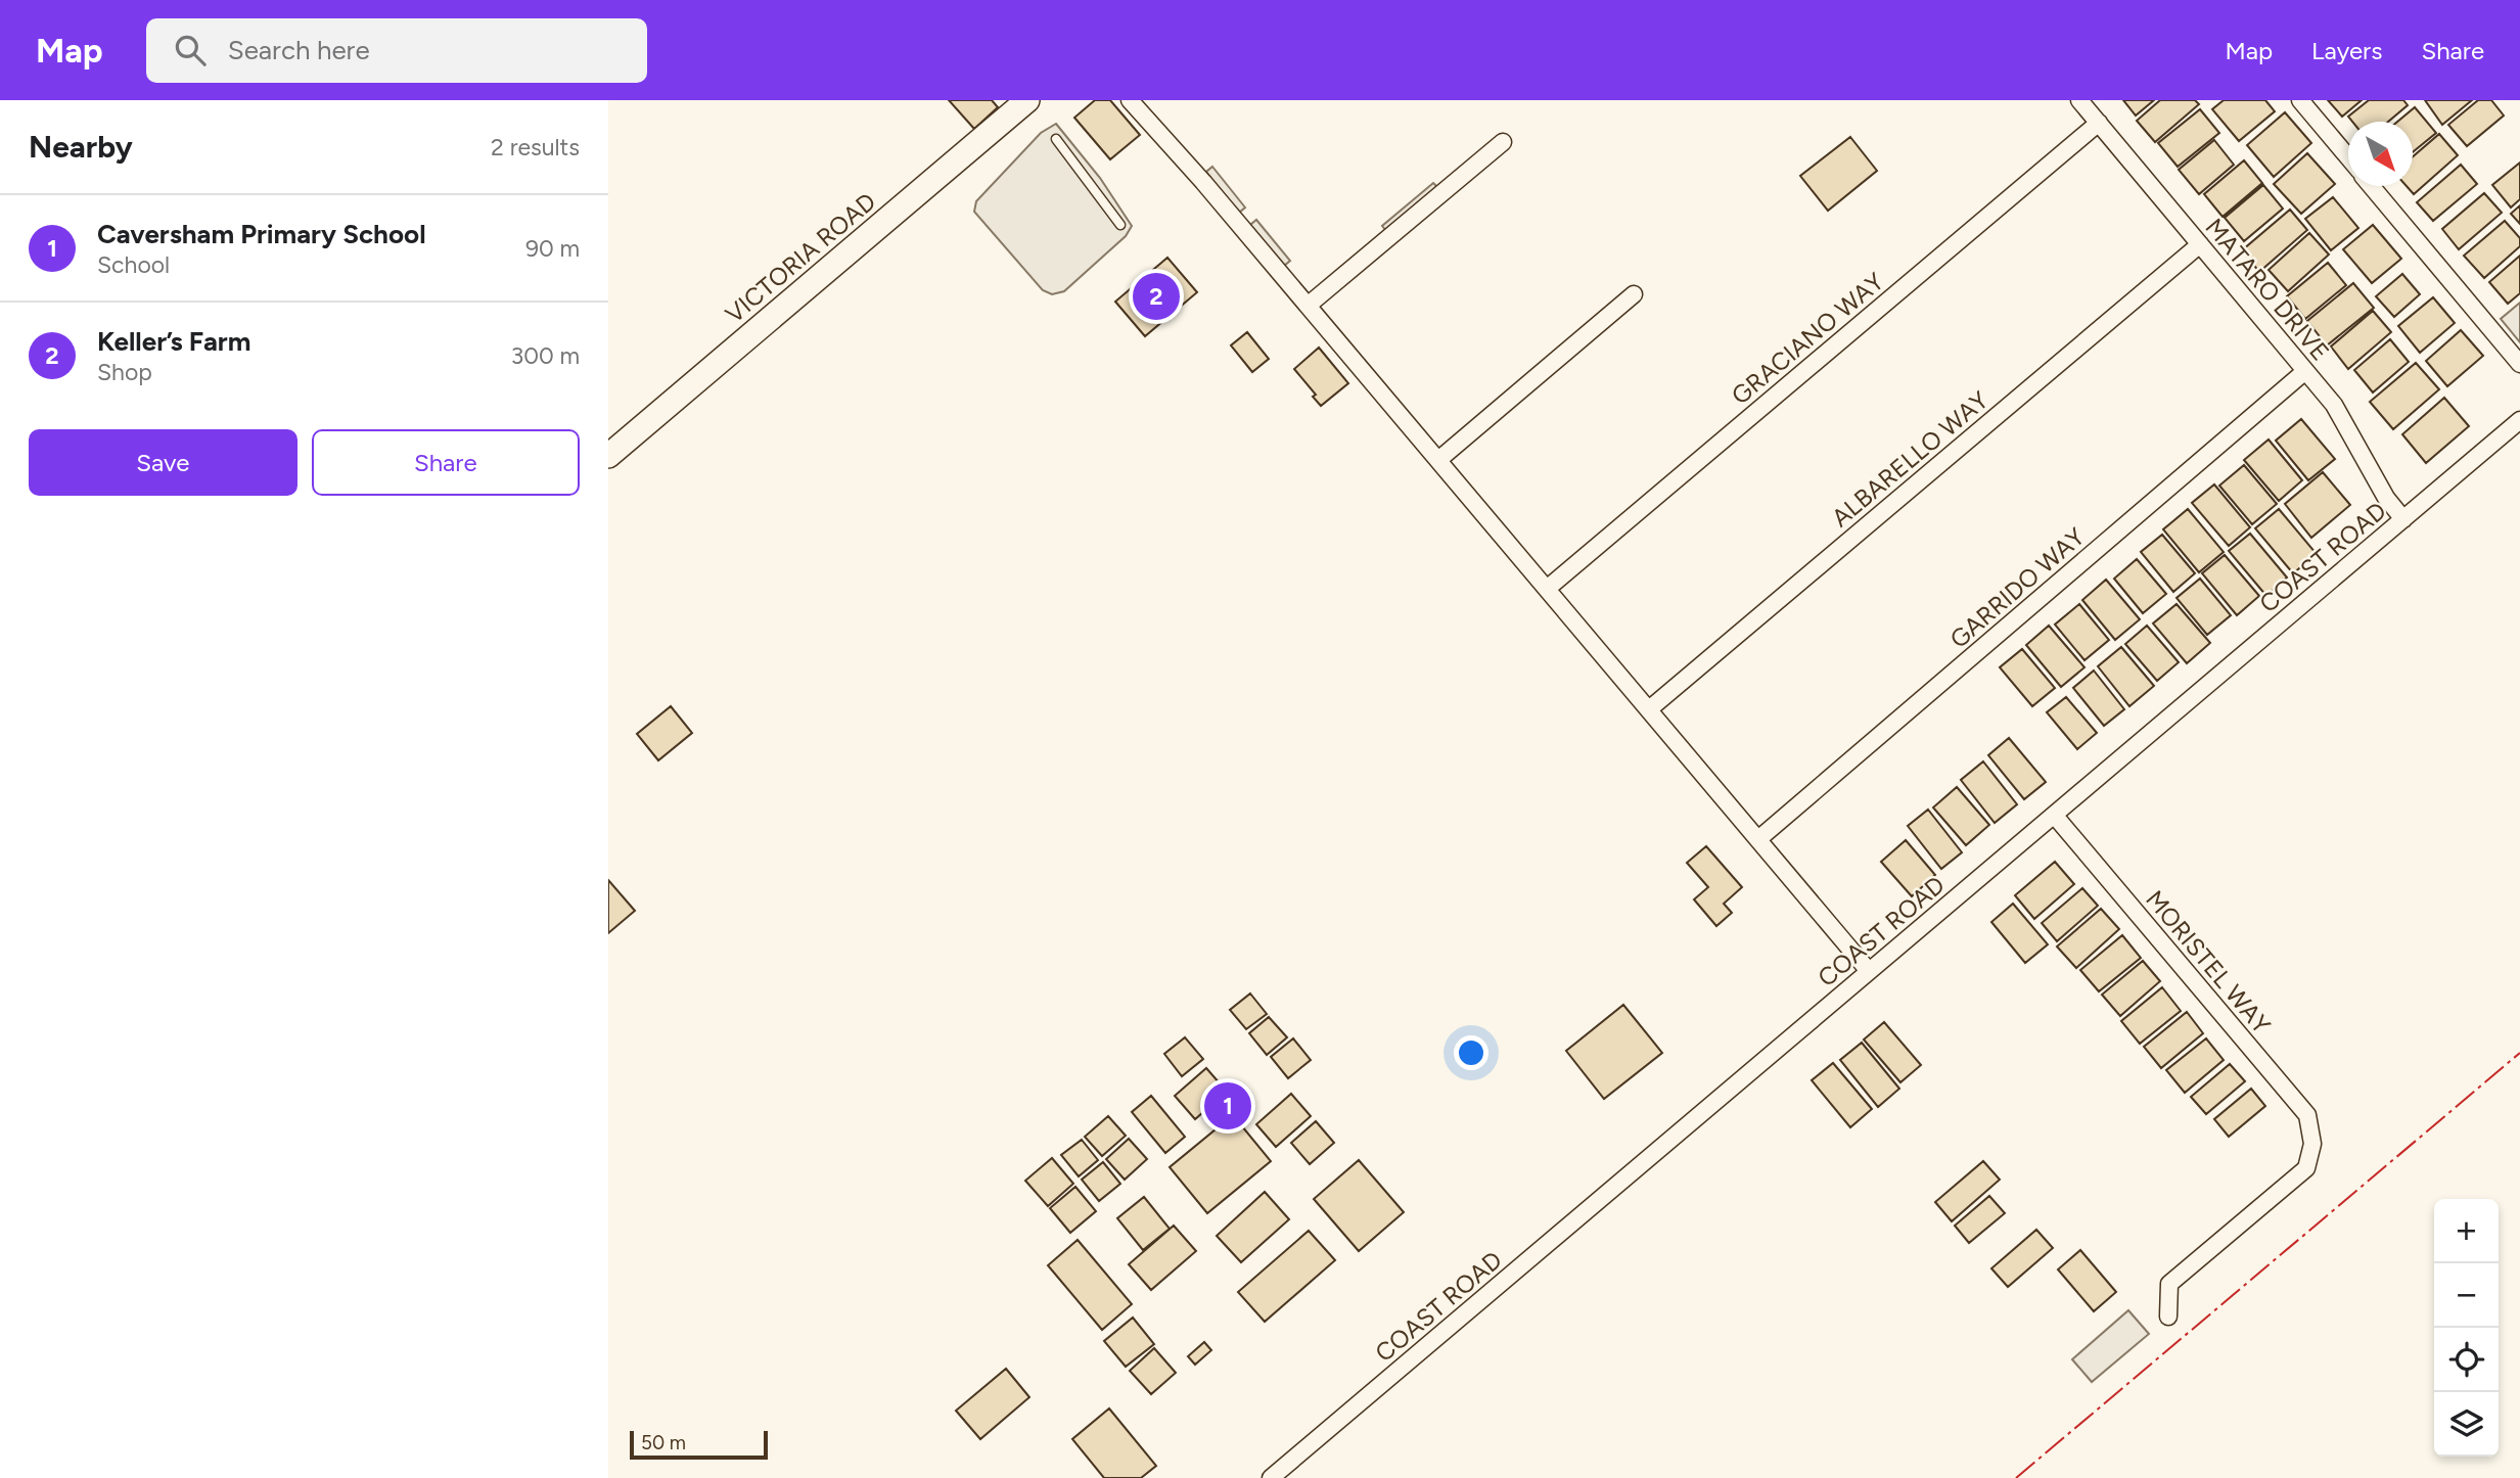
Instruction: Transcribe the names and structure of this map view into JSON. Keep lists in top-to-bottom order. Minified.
{"streets":{"street":["VICTORIA ROAD","MATARO DRIVE","GRACIANO WAY","ALBARELLO WAY","COAST ROAD","GARRIDO WAY","MORISTEL WAY"]},"crossings":[["MATARO DRIVE","GRACIANO WAY"],["MATARO DRIVE","ALBARELLO WAY"],["MATARO DRIVE","COAST ROAD"],["MATARO DRIVE","GARRIDO WAY"],["COAST ROAD","MORISTEL WAY"]],"scale_bar":"50 m","north":"bottom right","page":{"header":"Map","search":"Search here","nav":["Map","Layers","Share"],"heading":["Nearby","2 results"],"list":[{"mark":"1","name":"Caversham Primary School","note":"School","value":"90 m"},{"mark":"2","name":"Keller’s Farm","note":"Shop","value":"300 m"}],"pins":["2","1"],"buttons":["Save","Share"],"map_buttons":["+","−"],"scale":"50 m"}}
